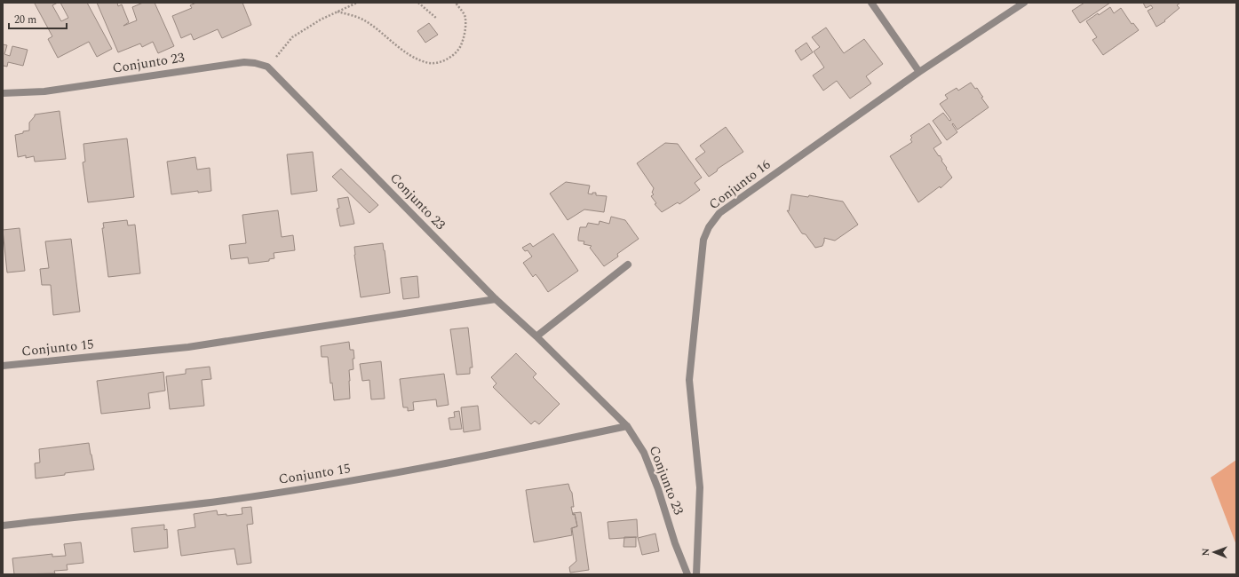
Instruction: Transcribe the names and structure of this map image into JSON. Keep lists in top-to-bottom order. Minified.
{"streets":{"street":["Conjunto 23","Conjunto 16","Conjunto 15"]},"crossings":[["Conjunto 23","Conjunto 15"]],"scale_bar":"20 m","north":"left"}
